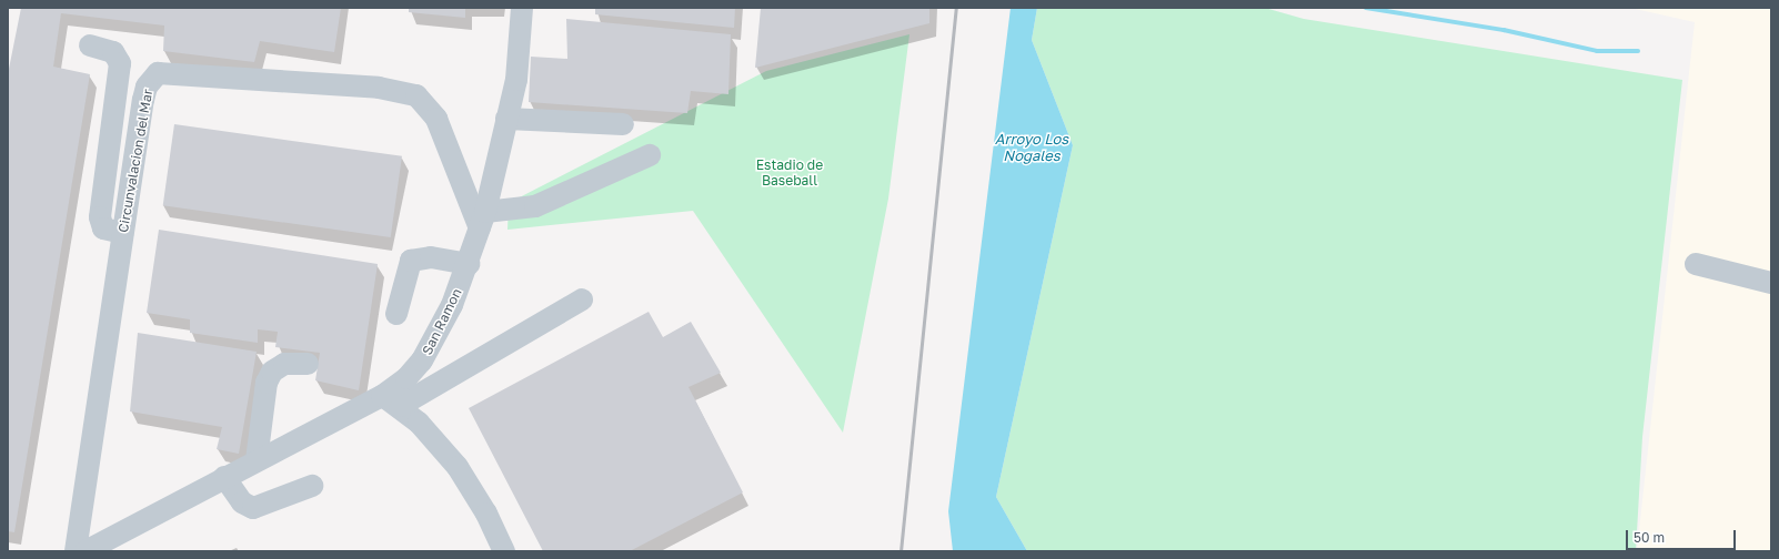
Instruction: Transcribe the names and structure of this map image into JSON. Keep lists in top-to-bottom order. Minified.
{"streets":{"lane":["Circunvalacion del Mar","San Ramon"]},"crossings":[["Circunvalacion del Mar","San Ramon"]],"water":["Arroyo Los Nogales"],"parks":["Estadio de Baseball"],"scale_bar":"50 m"}
